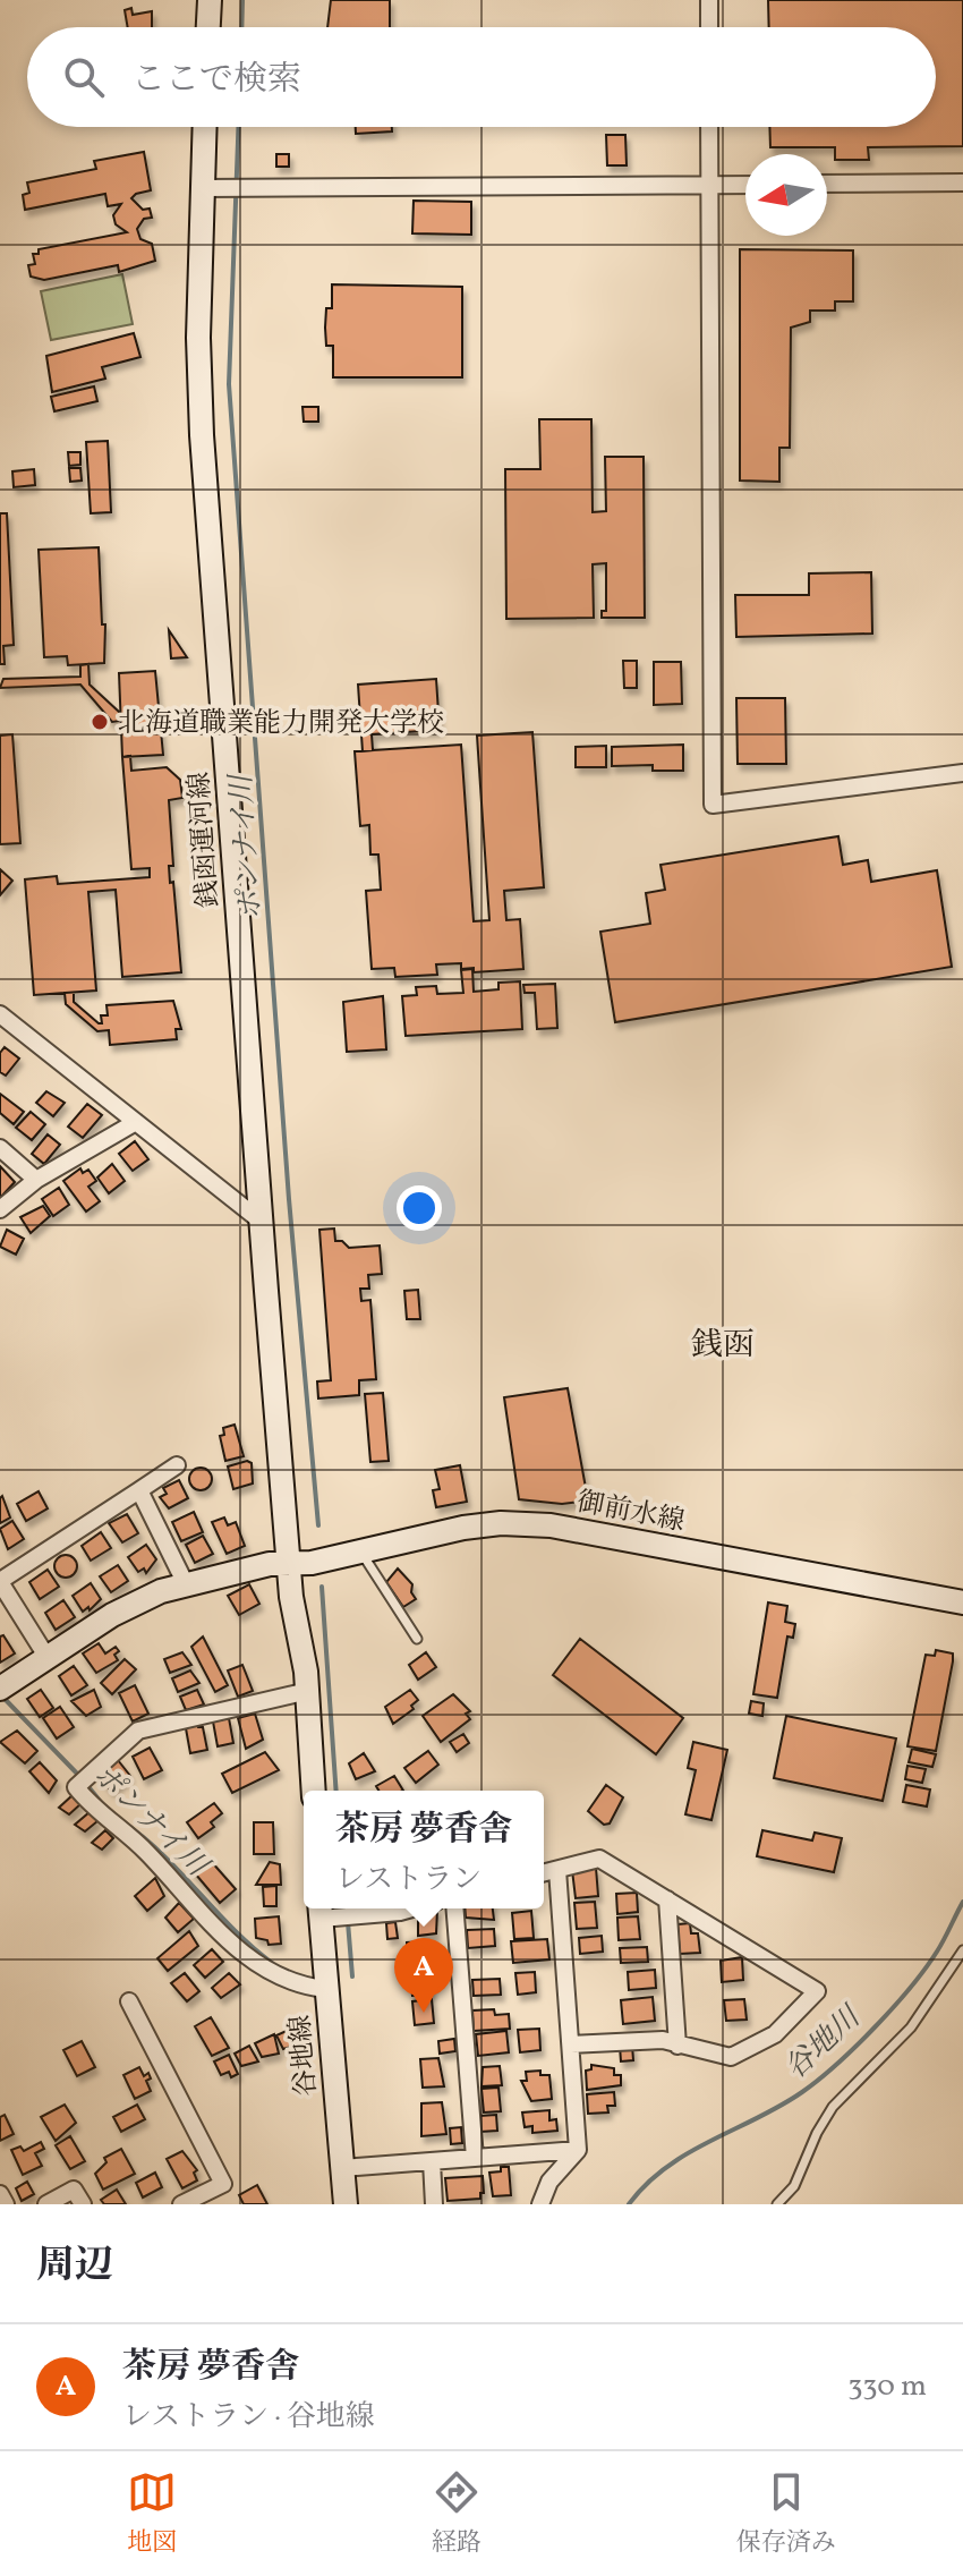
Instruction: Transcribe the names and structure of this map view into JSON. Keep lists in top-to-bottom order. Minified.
{"streets":{"street":["銭函運河線","御前水線","谷地線"]},"crossings":[["銭函運河線","御前水線"]],"districts":["銭函"],"water":["ポンナイ川","谷地川"],"places":["北海道職業能力開発大学校"],"north":"left","page":{"search":"ここで検索","popup":["茶房 夢香舎","レストラン"],"pins":"A","heading":"周辺","list":[{"mark":"A","name":"茶房 夢香舎","note":"レストラン · 谷地線","value":"330 m"}],"nav":["地図","経路","保存済み"]}}
